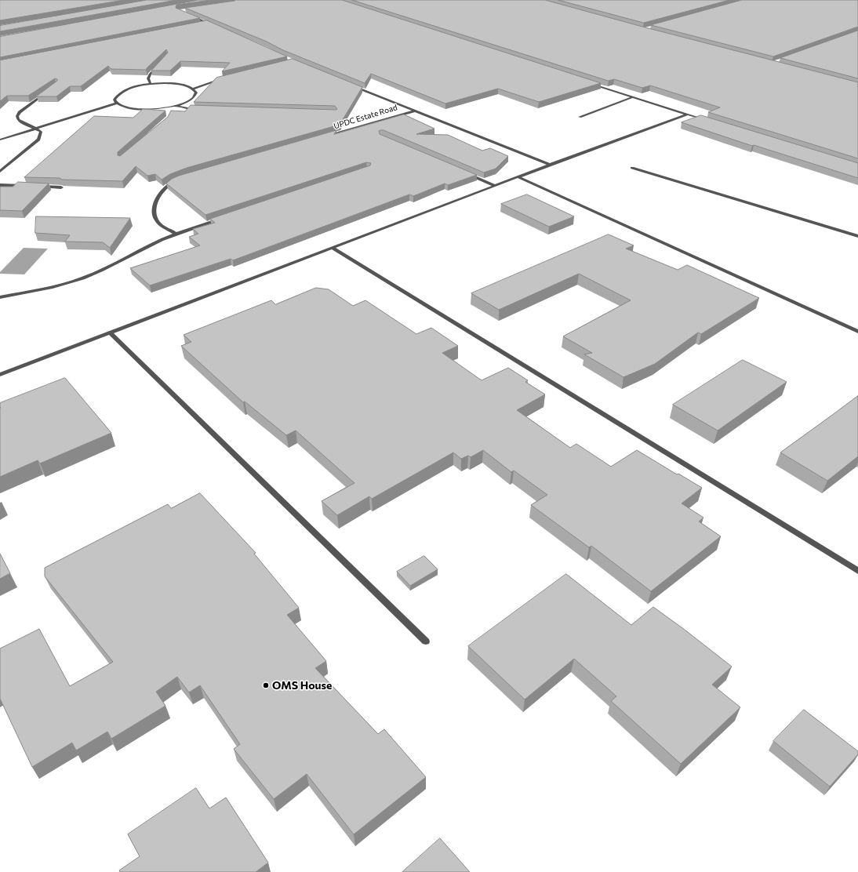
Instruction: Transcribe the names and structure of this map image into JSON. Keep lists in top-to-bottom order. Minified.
{"streets":{"street":["UPDC Estate Road"]},"places":["OMS House"]}
